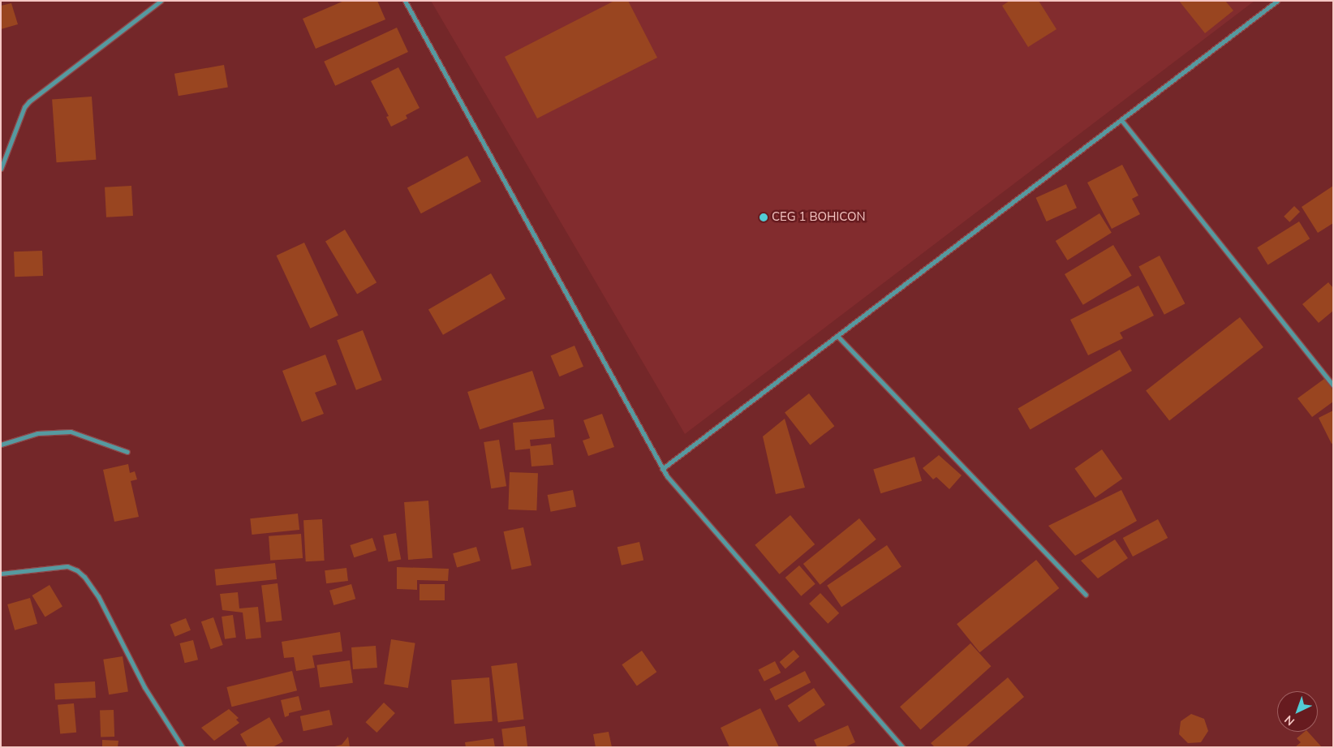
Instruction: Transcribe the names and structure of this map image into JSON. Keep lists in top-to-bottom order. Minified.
{"places":["CEG 1 BOHICON"],"north":"bottom left"}
